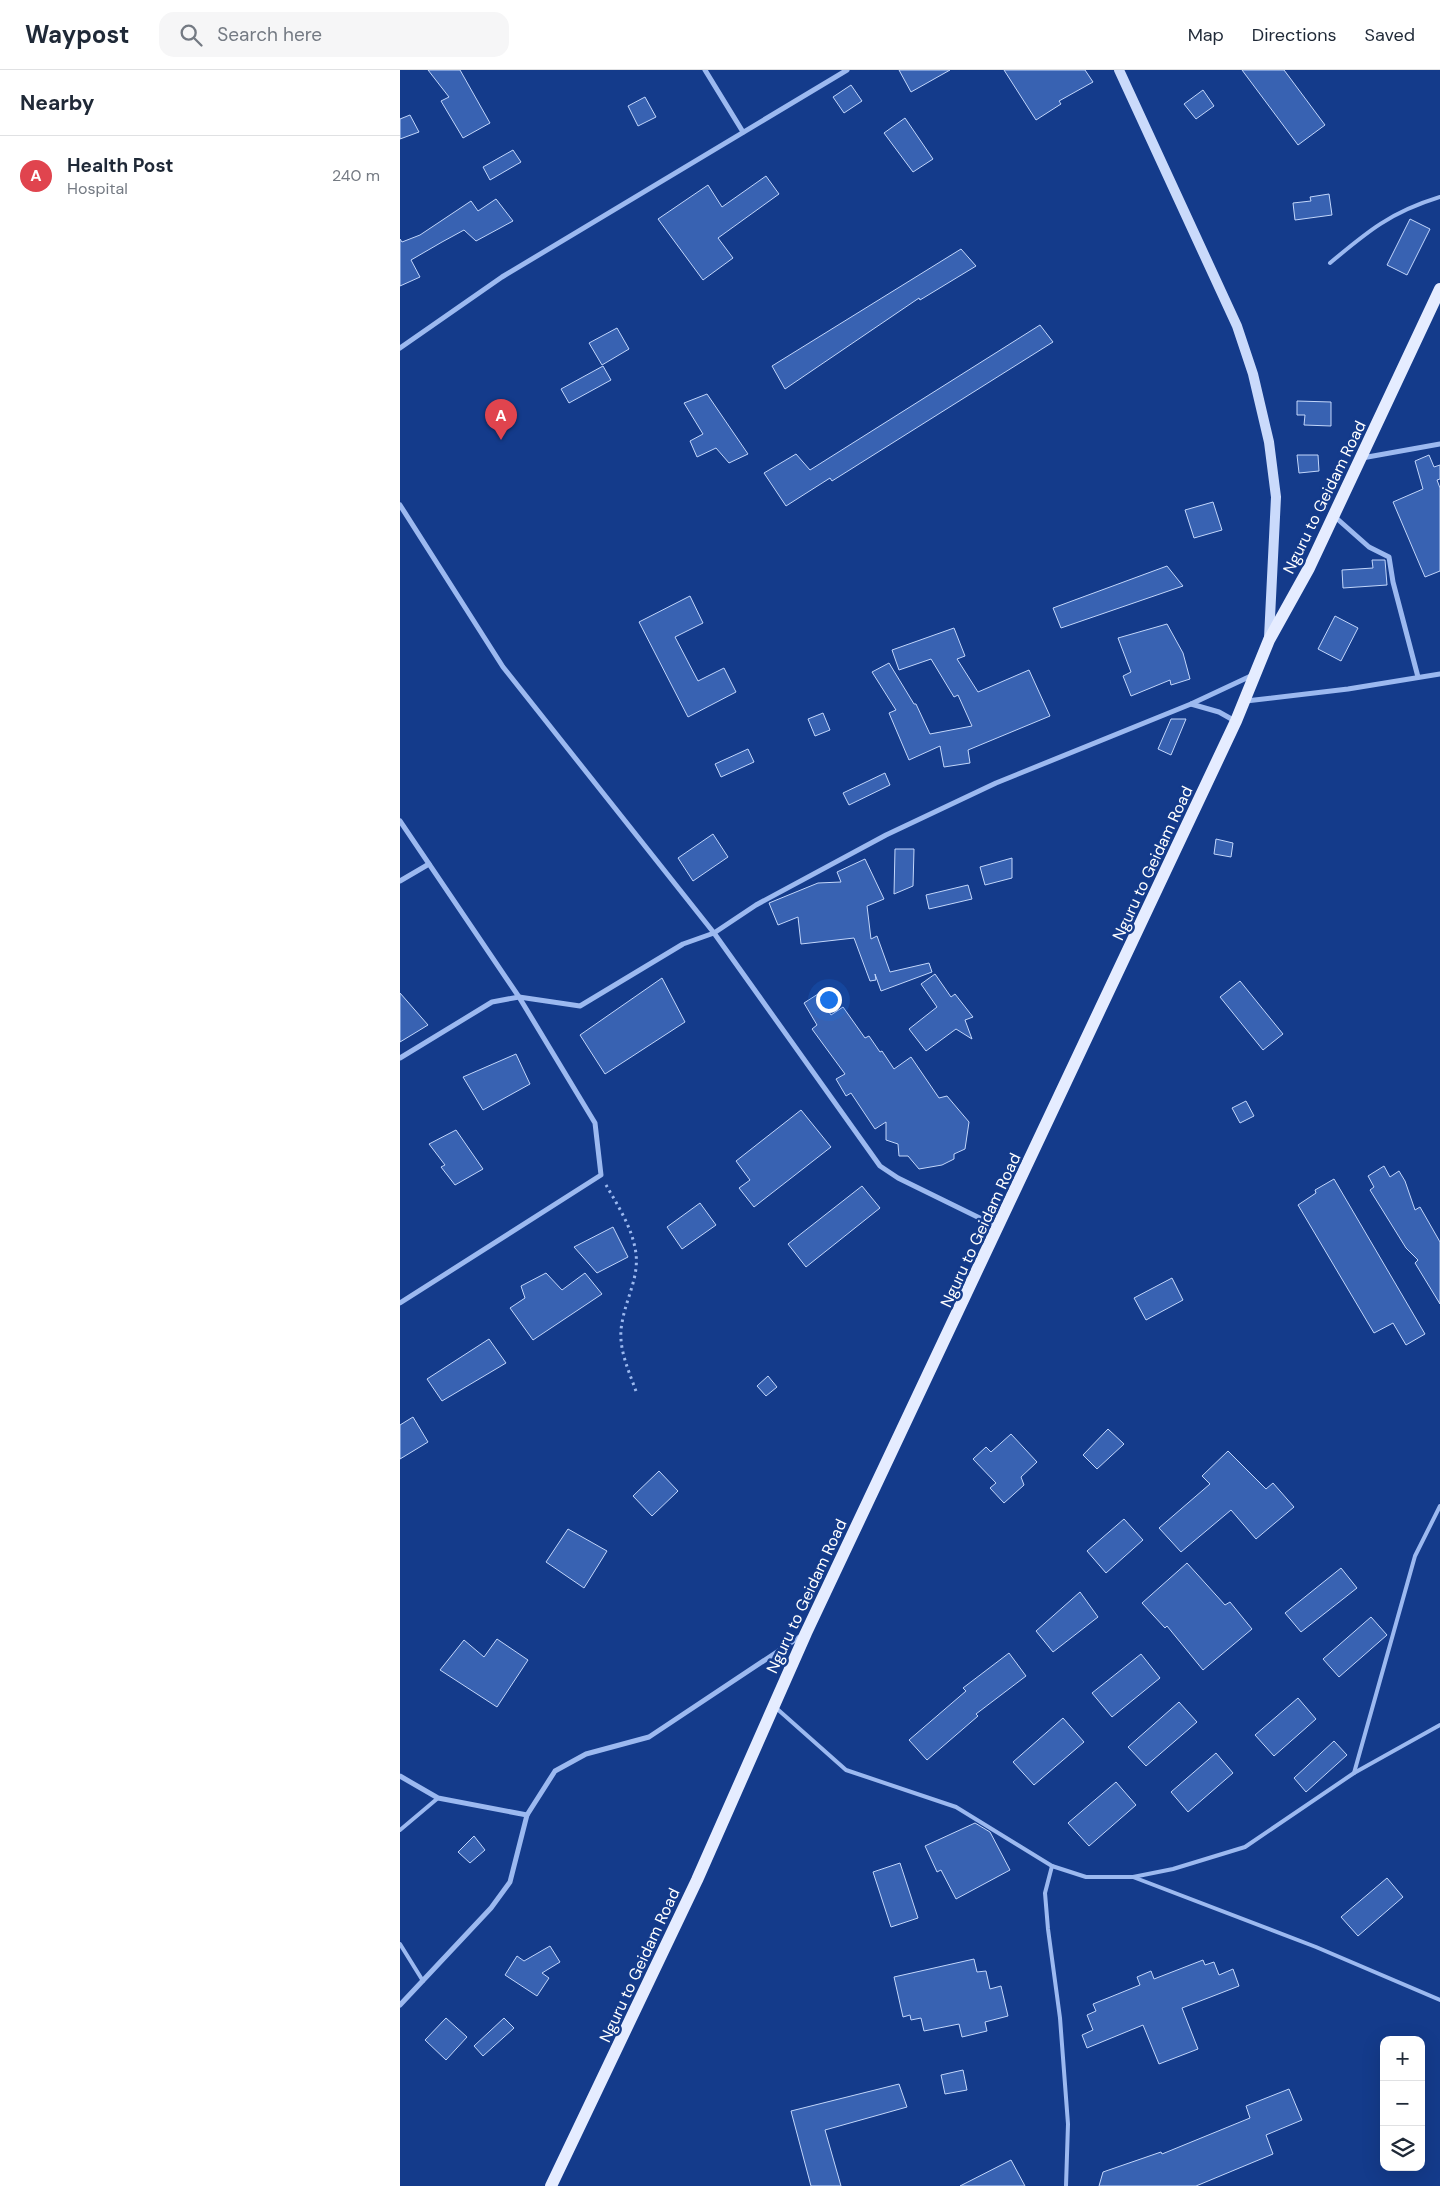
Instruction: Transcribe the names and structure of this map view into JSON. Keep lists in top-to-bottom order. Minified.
{"streets":{"main road":["Nguru to Geidam Road"]},"page":{"header":"Waypost","search":"Search here","nav":["Map","Directions","Saved"],"heading":"Nearby","list":[{"mark":"A","name":"Health Post","note":"Hospital","value":"240 m"}],"pins":"A","map_buttons":["+","−"]}}
